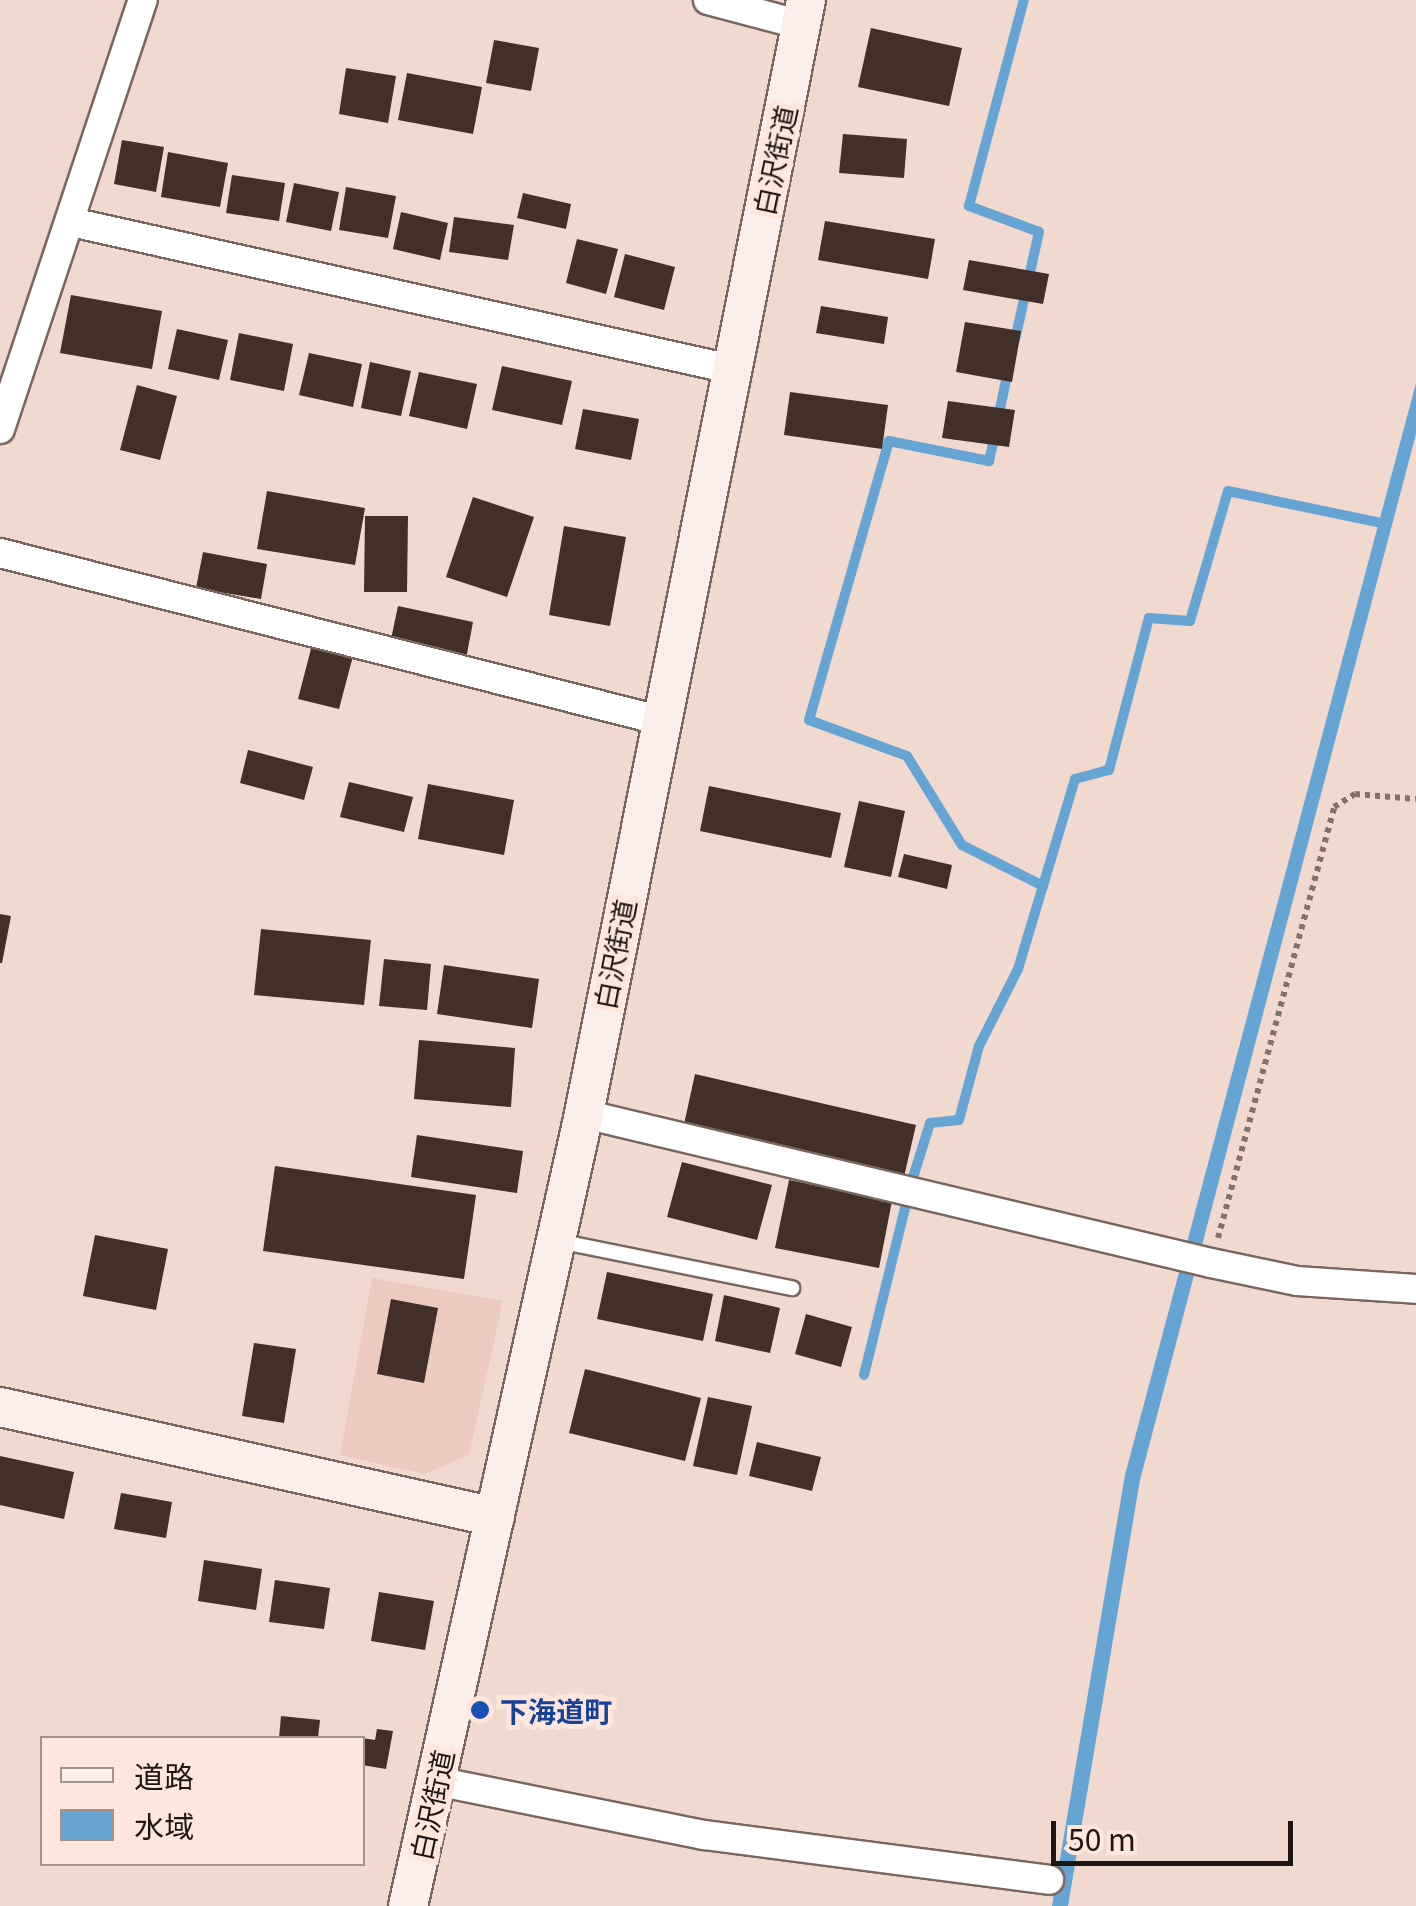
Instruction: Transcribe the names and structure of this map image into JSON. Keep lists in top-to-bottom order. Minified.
{"streets":{"main road":["白沢街道"]},"places":["下海道町"],"legend":["道路","水域"],"scale_bar":"50 m"}
